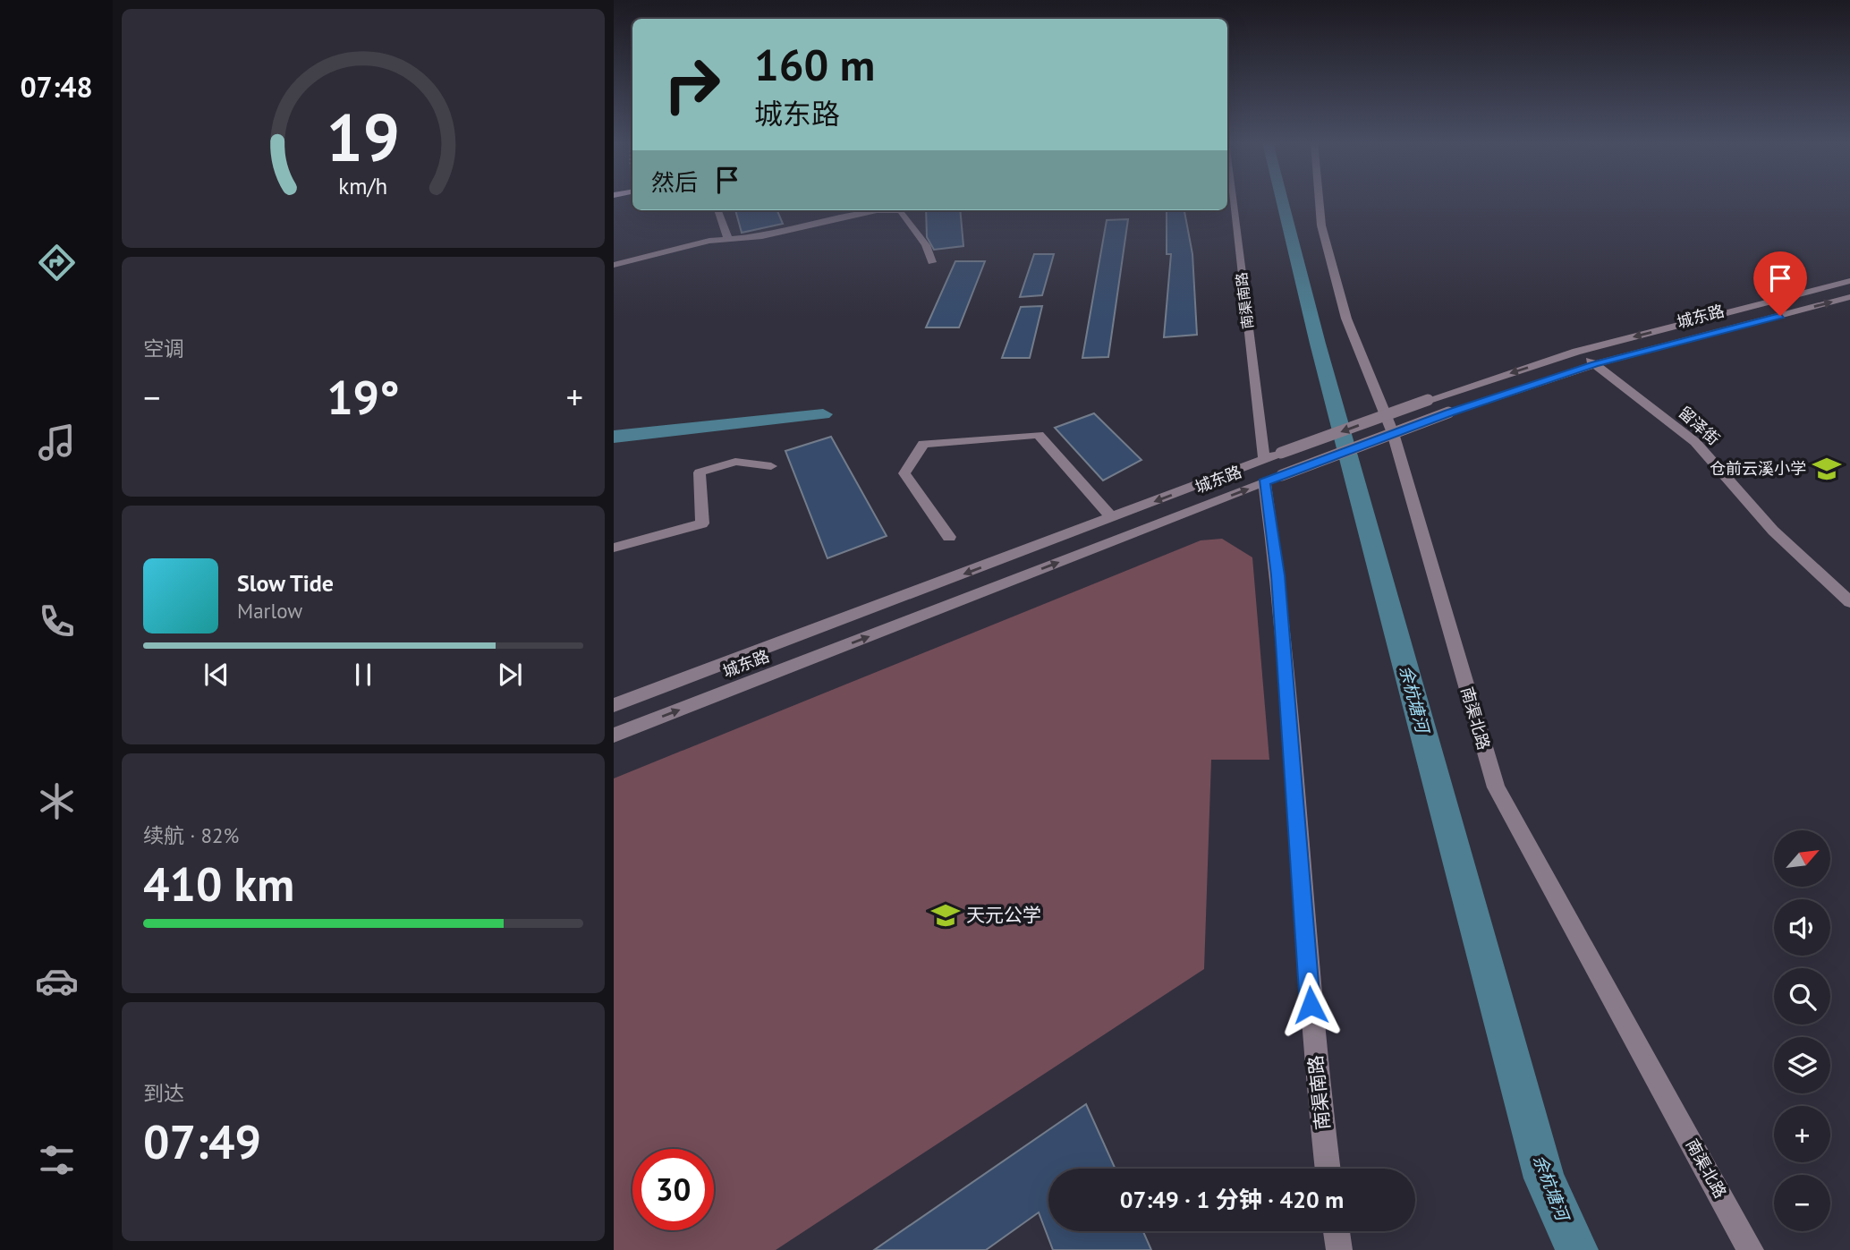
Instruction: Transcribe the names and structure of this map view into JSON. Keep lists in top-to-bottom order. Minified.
{"streets":{"street":["南渠南路","城东路","留泽街","南渠北路"]},"crossings":[["南渠南路","城东路"],["城东路","留泽街"]],"water":["余杭塘河"],"places":{"school or university":["仓前云溪小学","天元公学"]},"north":"top right","page":{"tabs":"07:48","turn":["160 m","城东路"],"then":"然后","tile":["空调",["续航 · 82%","410 km"],["到达","07:49"]],"heat":["−","19°","+"],"song":["Slow Tide","Marlow"],"map_buttons":["+","−"],"limit":"30","trip":"07:49 · 1 分钟 · 420 m","gauge":["19","km/h"]}}
